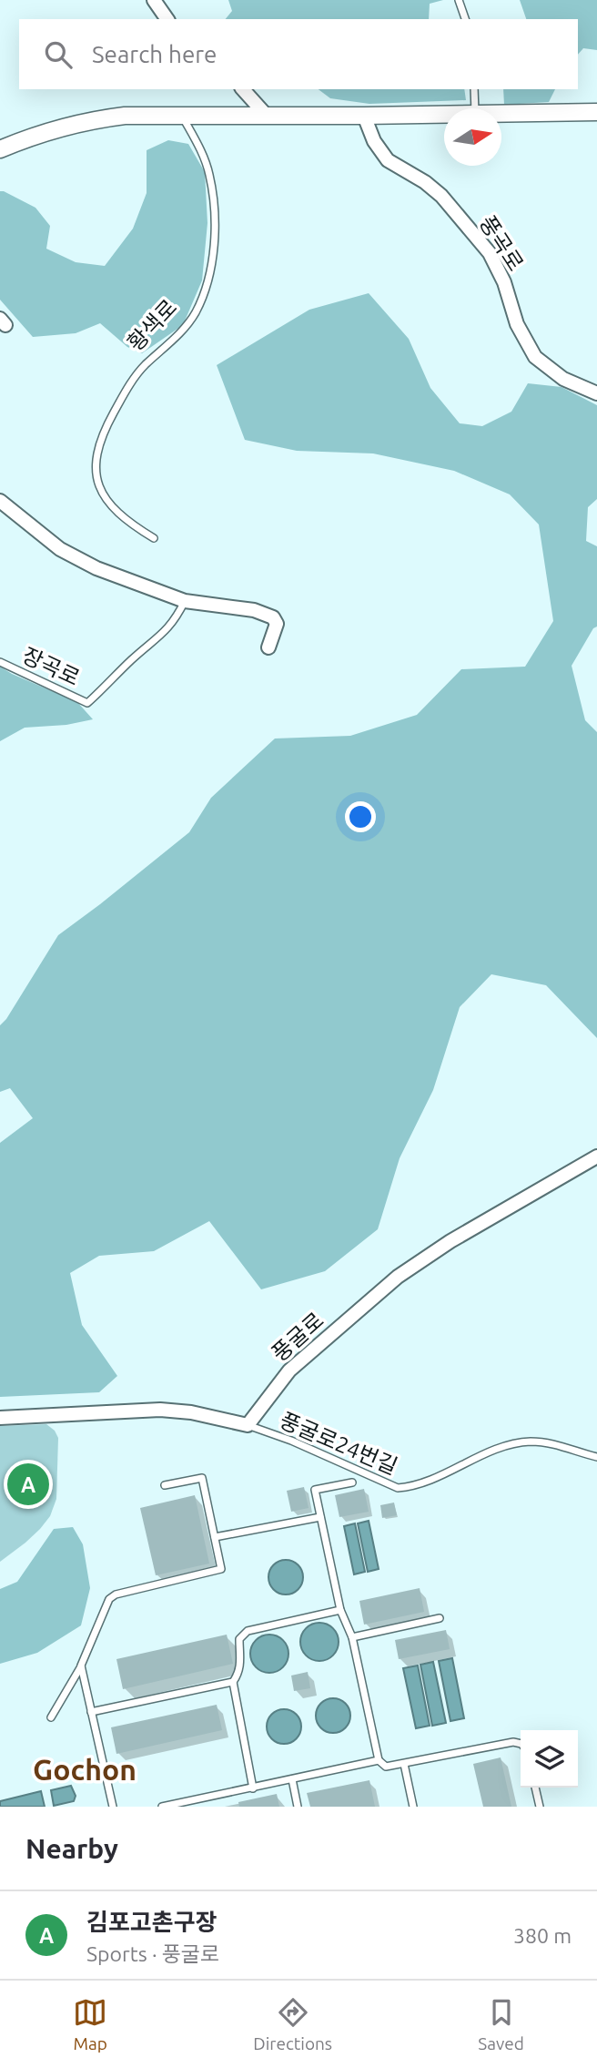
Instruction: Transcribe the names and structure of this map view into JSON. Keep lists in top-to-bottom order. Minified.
{"streets":{"street":["풍곡로","풍굴로"],"lane":["황색로","장곡로","풍굴로24번길"]},"crossings":[["풍굴로","풍굴로24번길"]],"districts":["Gochon"],"north":"right","page":{"search":"Search here","pins":"A","heading":"Nearby","list":[{"mark":"A","name":"김포고촌구장","note":"Sports · 풍굴로","value":"380 m"}],"nav":["Map","Directions","Saved"]}}
